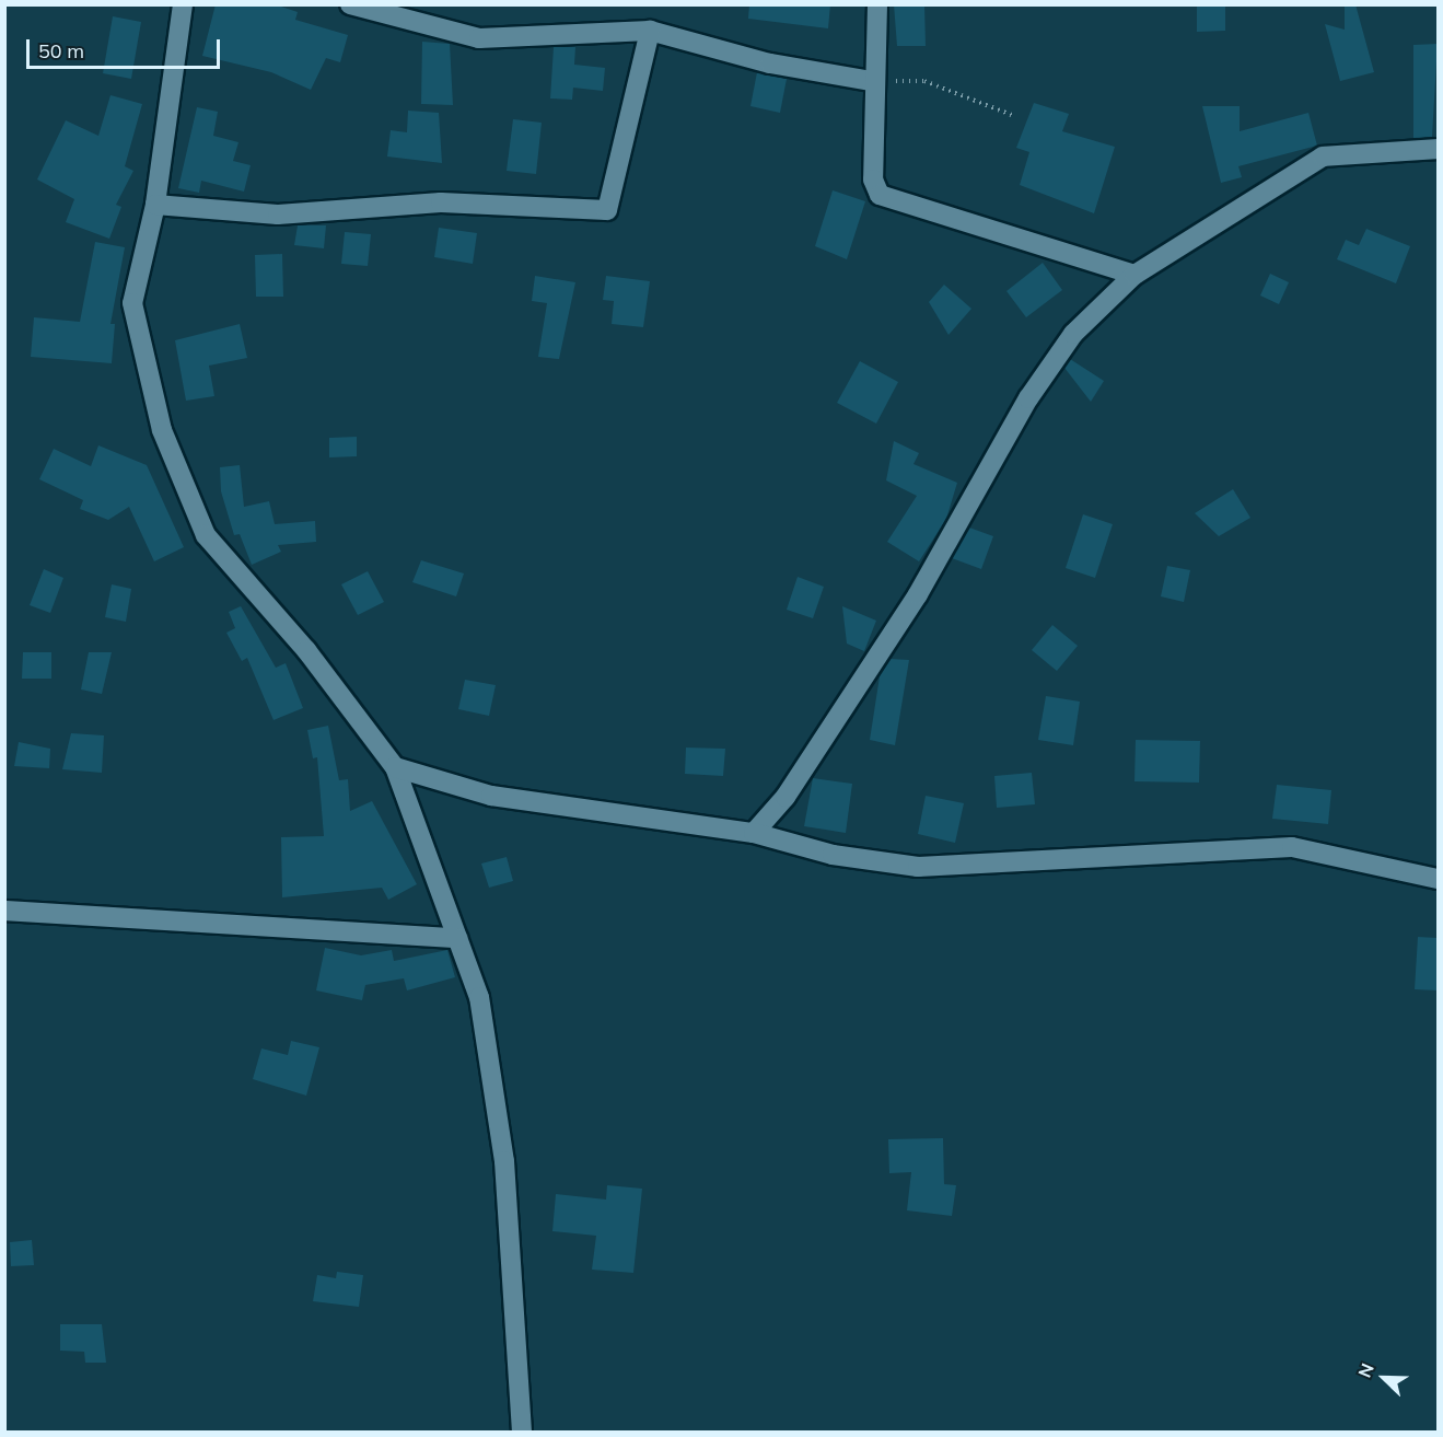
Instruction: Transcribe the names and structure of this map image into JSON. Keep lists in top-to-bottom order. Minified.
{"scale_bar":"50 m","north":"top left"}
